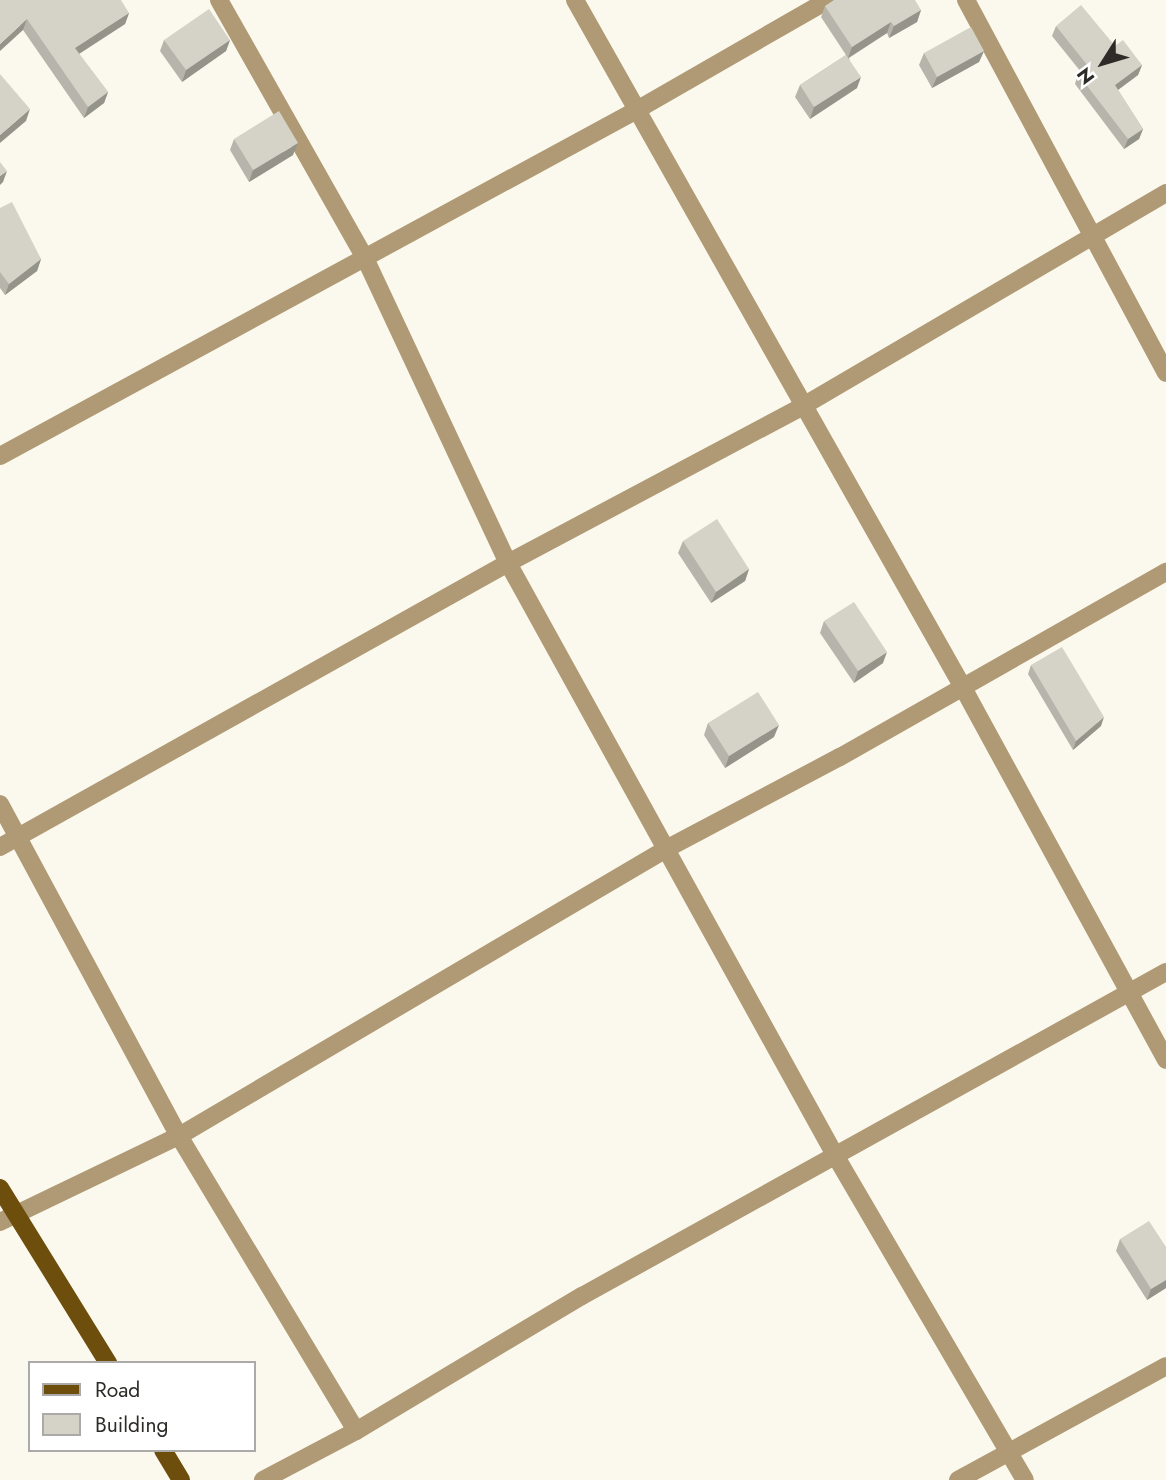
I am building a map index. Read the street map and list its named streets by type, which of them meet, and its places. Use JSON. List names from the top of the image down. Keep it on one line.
{"legend":["Road","Building"],"north":"bottom left"}
